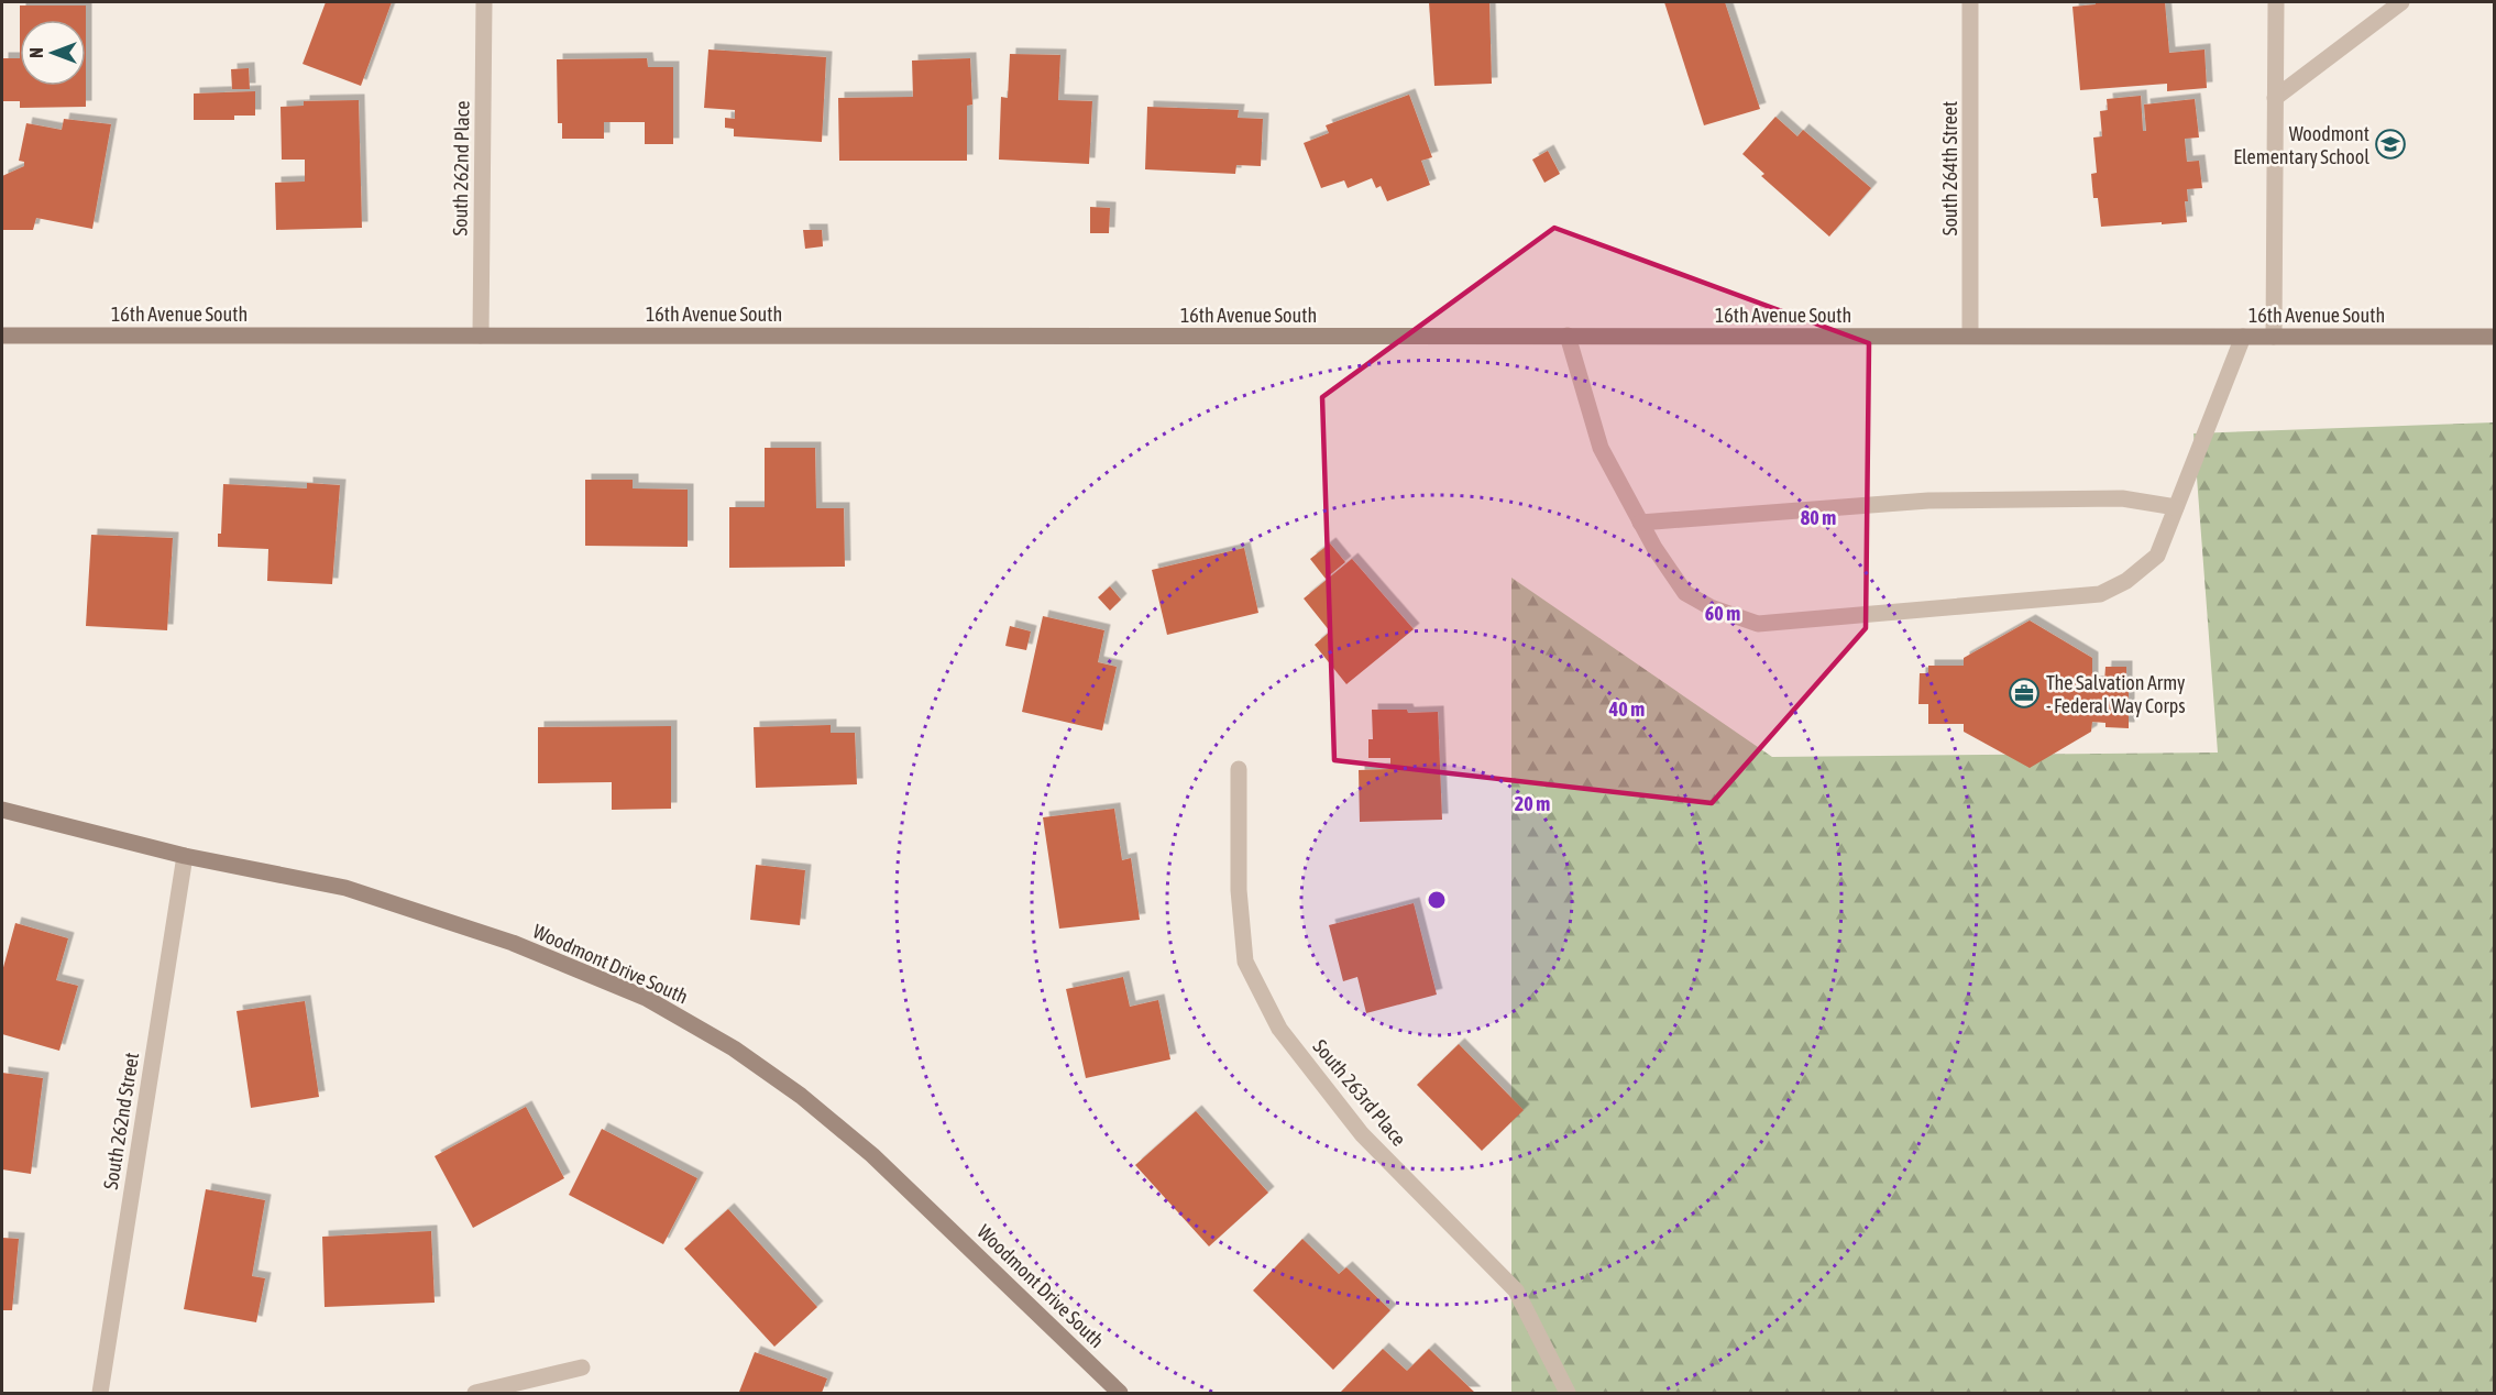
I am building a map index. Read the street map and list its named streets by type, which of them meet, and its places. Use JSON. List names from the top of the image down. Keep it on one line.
{"streets":{"main road":["16th Avenue South","Woodmont Drive South"],"street":["South 262nd Place","South 264th Street","South 263rd Place","South 262nd Street"]},"crossings":[["South 262nd Place","16th Avenue South"],["South 264th Street","16th Avenue South"],["Woodmont Drive South","South 262nd Street"]],"places":{"school or university":["Woodmont Elementary School"],"office":["The Salvation Army - Federal Way Corps"]},"north":"left","rings":["80 m","60 m","40 m","20 m"]}
